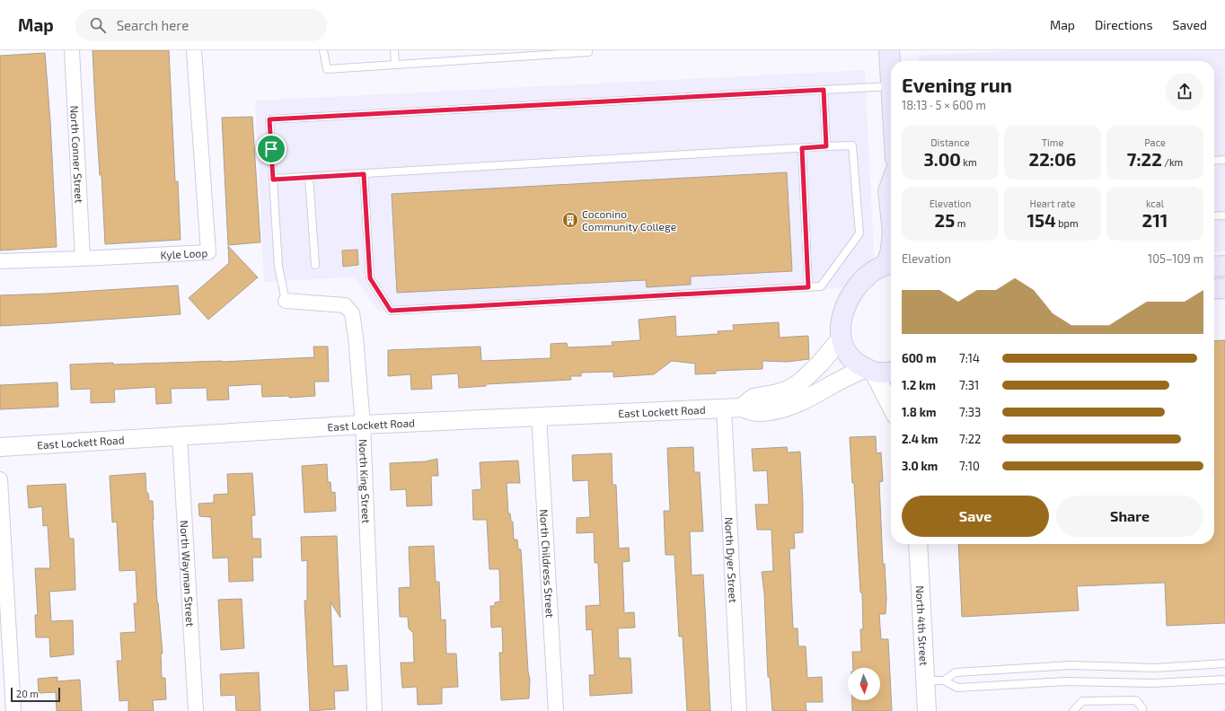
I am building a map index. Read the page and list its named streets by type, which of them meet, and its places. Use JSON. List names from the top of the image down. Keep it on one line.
{"streets":{"street":["North Conner Street","Kyle Loop","East Lockett Road","North King Street","North Dyer Street","North Childress Street","North Wayman Street","North 4th Street"]},"crossings":[["North Conner Street","Kyle Loop"],["East Lockett Road","North King Street"],["East Lockett Road","North Dyer Street"],["East Lockett Road","North Childress Street"],["East Lockett Road","North Wayman Street"]],"places":{"building":["Coconino Community College"]},"scale_bar":"20 m","north":"bottom","page":{"header":"Map","search":"Search here","nav":["Map","Directions","Saved"],"heading":["Evening run","18:13 · 5 × 600 m"],"stats":[["Distance","3.00 km"],["Time","22:06"],["Pace","7:22 /km"],["Elevation","25 m"],["Heart rate","154 bpm"],["kcal","211"]],"chart":["Elevation","105–109 m"],"list":[{"name":"600 m","note":"7:14"},{"name":"1.2 km","note":"7:31"},{"name":"1.8 km","note":"7:33"},{"name":"2.4 km","note":"7:22"},{"name":"3.0 km","note":"7:10"}],"buttons":["Save","Share"],"scale":"20 m"}}
